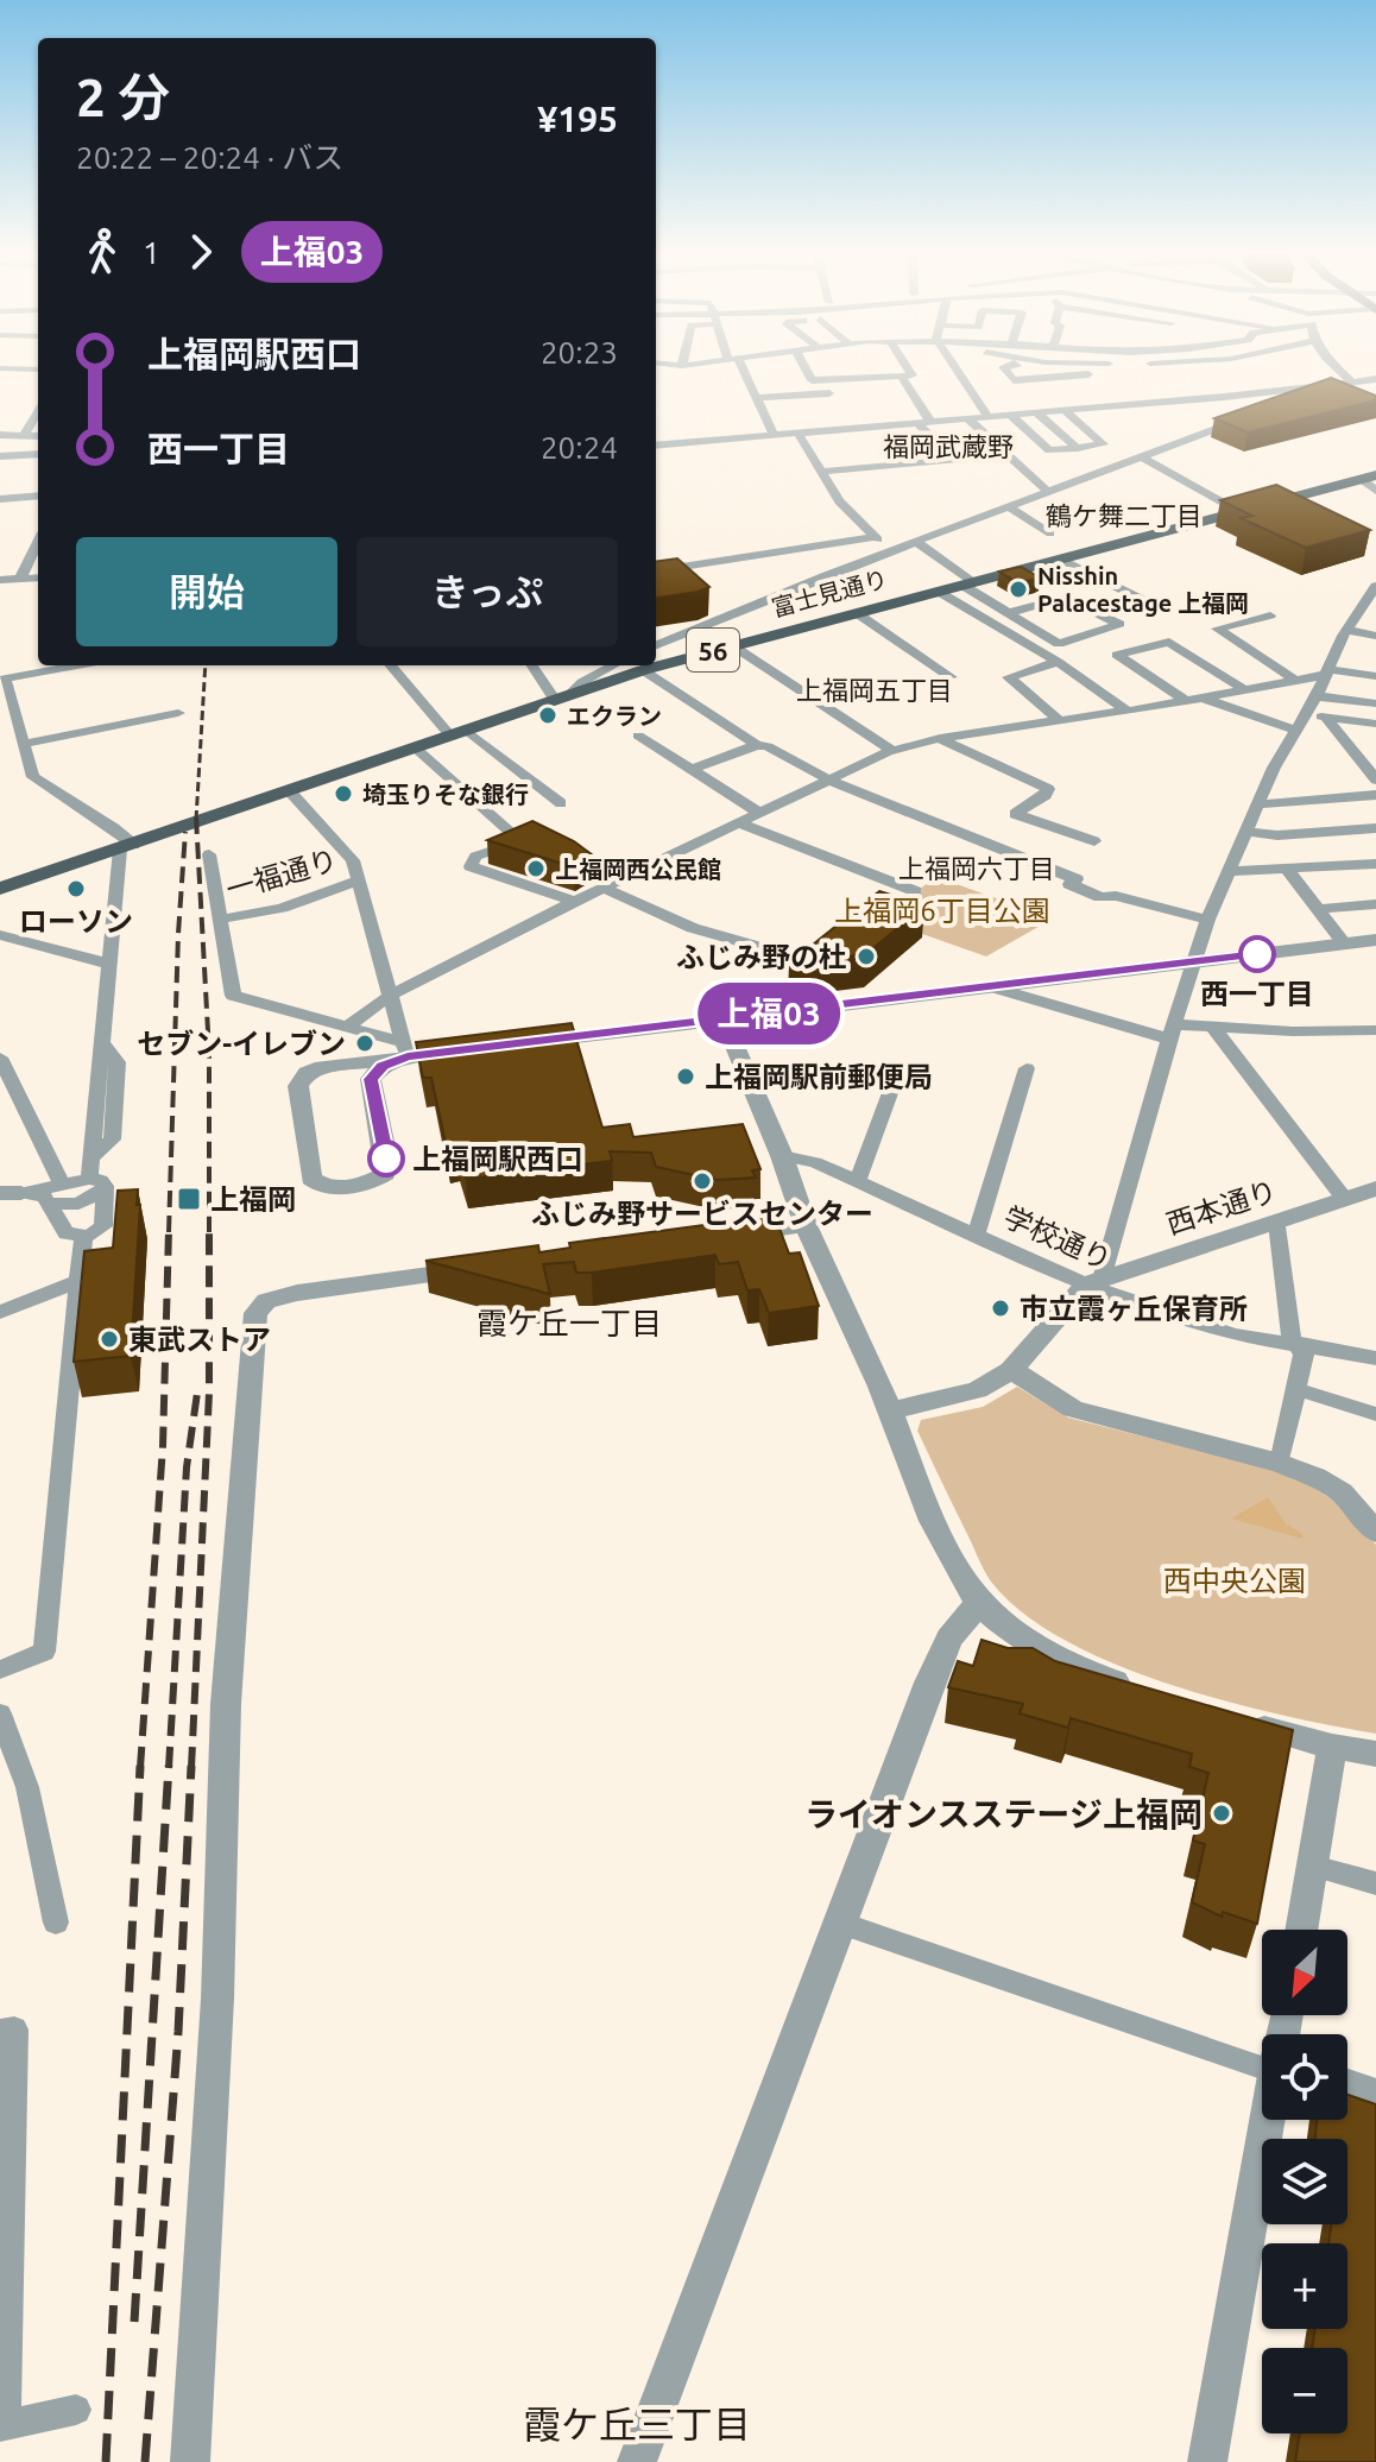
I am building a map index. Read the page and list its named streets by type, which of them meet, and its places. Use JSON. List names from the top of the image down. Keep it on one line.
{"streets":{"main road":["富士見通り","56"],"street":["一福通り","西本通り","学校通り"]},"crossings":[["富士見通り","56"],["西本通り","学校通り"]],"districts":["福岡武蔵野","鶴ケ舞二丁目","上福岡五丁目","上福岡六丁目","霞ケ丘一丁目","霞ケ丘三丁目"],"parks":["上福岡6丁目公園","西中央公園"],"places":{"other":["Nisshin Palacestage 上福岡","エクラン","埼玉りそな銀行","上福岡西公民館","ローソン","西一丁目","ふじみ野の杜","セブン-イレブン","上福岡駅前郵便局","上福岡駅西口","ふじみ野サービスセンター","市立霞ヶ丘保育所","東武ストア","ライオンスステージ上福岡"],"transit":["上福岡"]},"lines":["bus line 上福03"],"north":"bottom left","page":{"on_map":"上福03","heading":["2 分","20:22 – 20:24 · バス","¥195"],"legs":["1","上福03"],"list":[{"name":"上福岡駅西口","value":"20:23"},{"name":"西一丁目","value":"20:24"}],"buttons":["開始","きっぷ"],"map_buttons":["+","−"]}}
